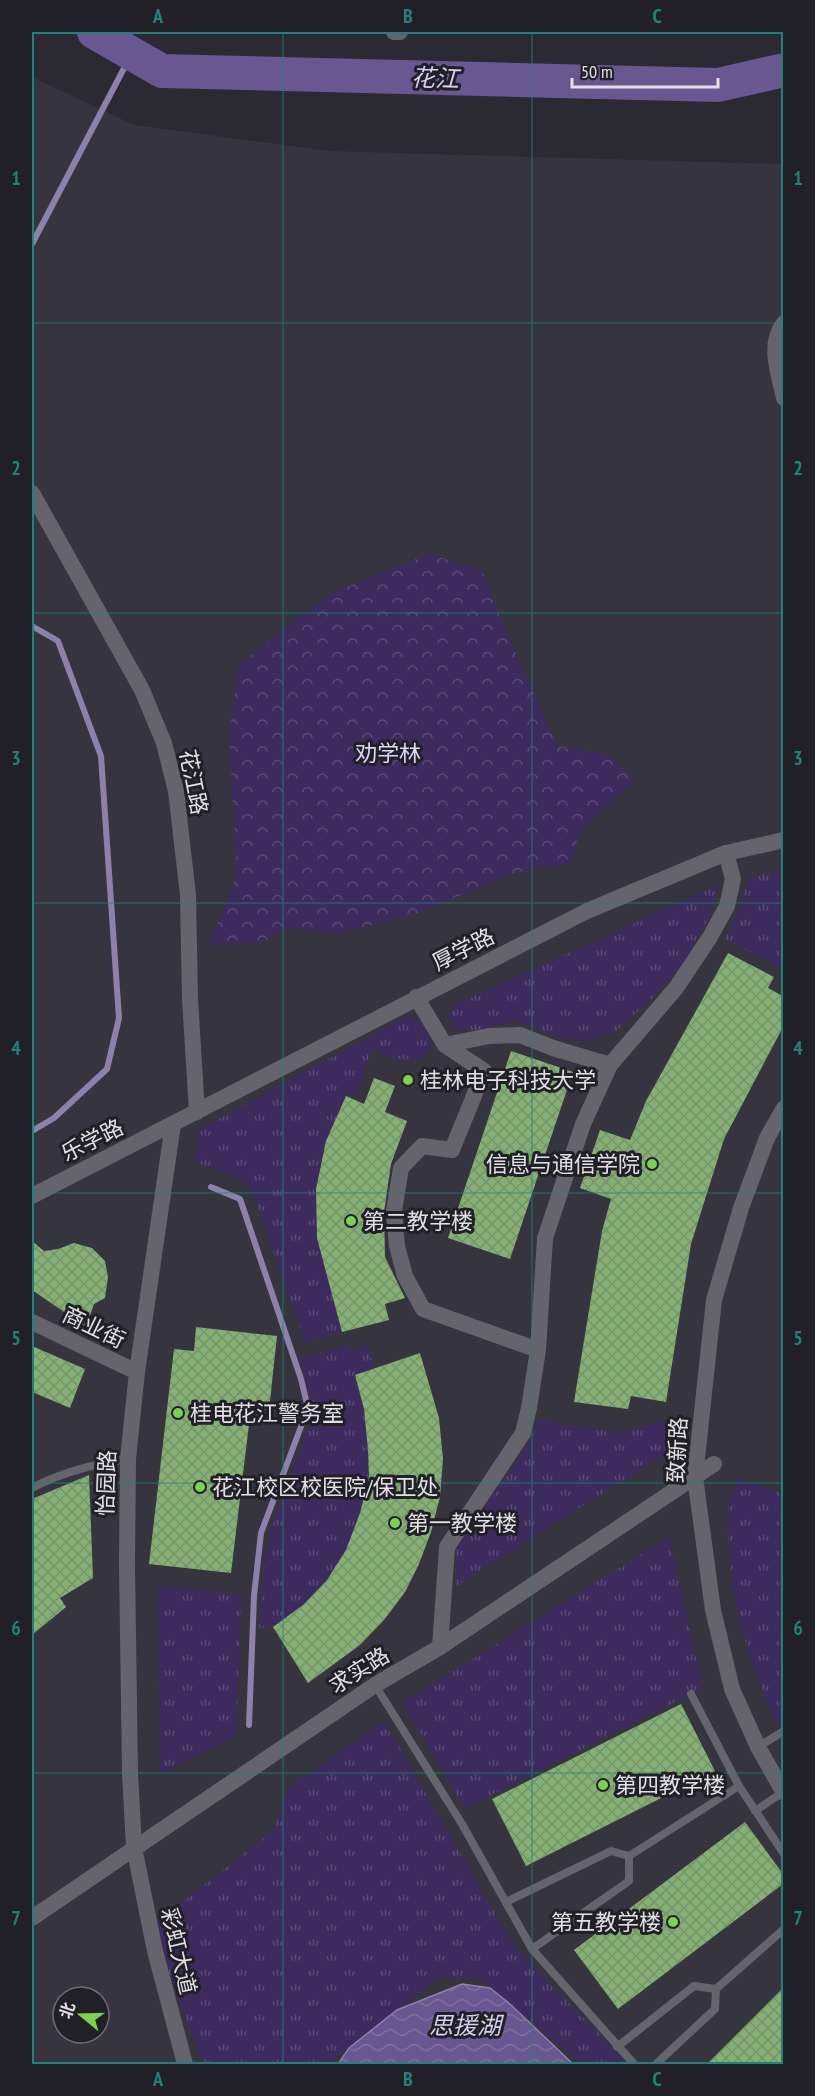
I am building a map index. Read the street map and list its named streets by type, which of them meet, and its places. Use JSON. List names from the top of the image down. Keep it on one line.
{"streets":{"street":["花江路","厚学路","乐学路","商业街","致新路","怡园路","求实路","彩虹大道"]},"crossings":[["花江路","厚学路"],["厚学路","乐学路"],["厚学路","怡园路"],["乐学路","怡园路"],["商业街","怡园路"],["致新路","求实路"],["怡园路","求实路"],["怡园路","彩虹大道"],["求实路","彩虹大道"]],"water":["花江","思援湖"],"parks":["劝学林"],"places":["桂林电子科技大学","信息与通信学院","第二教学楼","桂电花江警务室","花江校区校医院/保卫处","第一教学楼","第四教学楼","第五教学楼"],"scale_bar":"50 m","north":"left","grid":{"columns":["A","B","C"],"rows":["1","2","3","4","5","6","7"]}}
